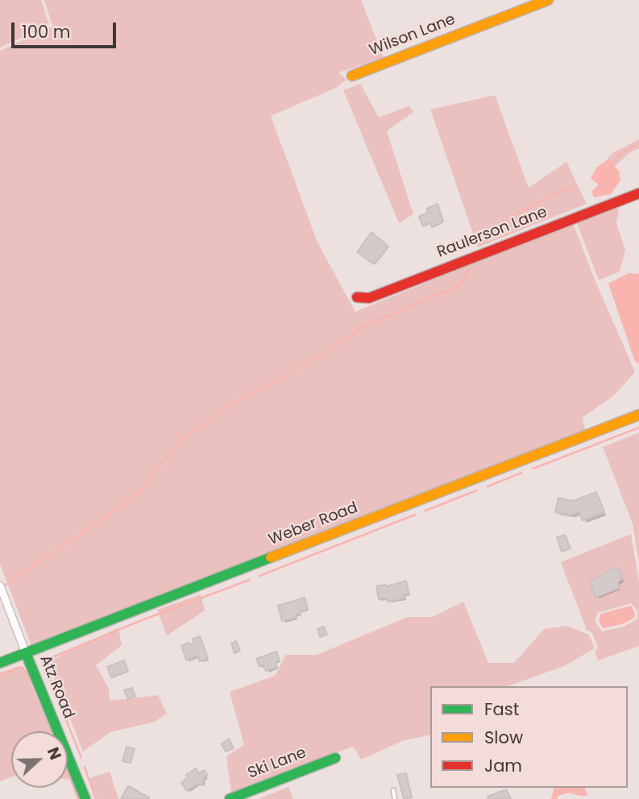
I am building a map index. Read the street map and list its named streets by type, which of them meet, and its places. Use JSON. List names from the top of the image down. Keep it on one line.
{"streets":{"street":["Wilson Lane","Raulerson Lane","Weber Road","Atz Road","Ski Lane"]},"crossings":[["Weber Road","Atz Road"]],"legend":["Fast","Slow","Jam"],"scale_bar":"100 m","north":"right"}
